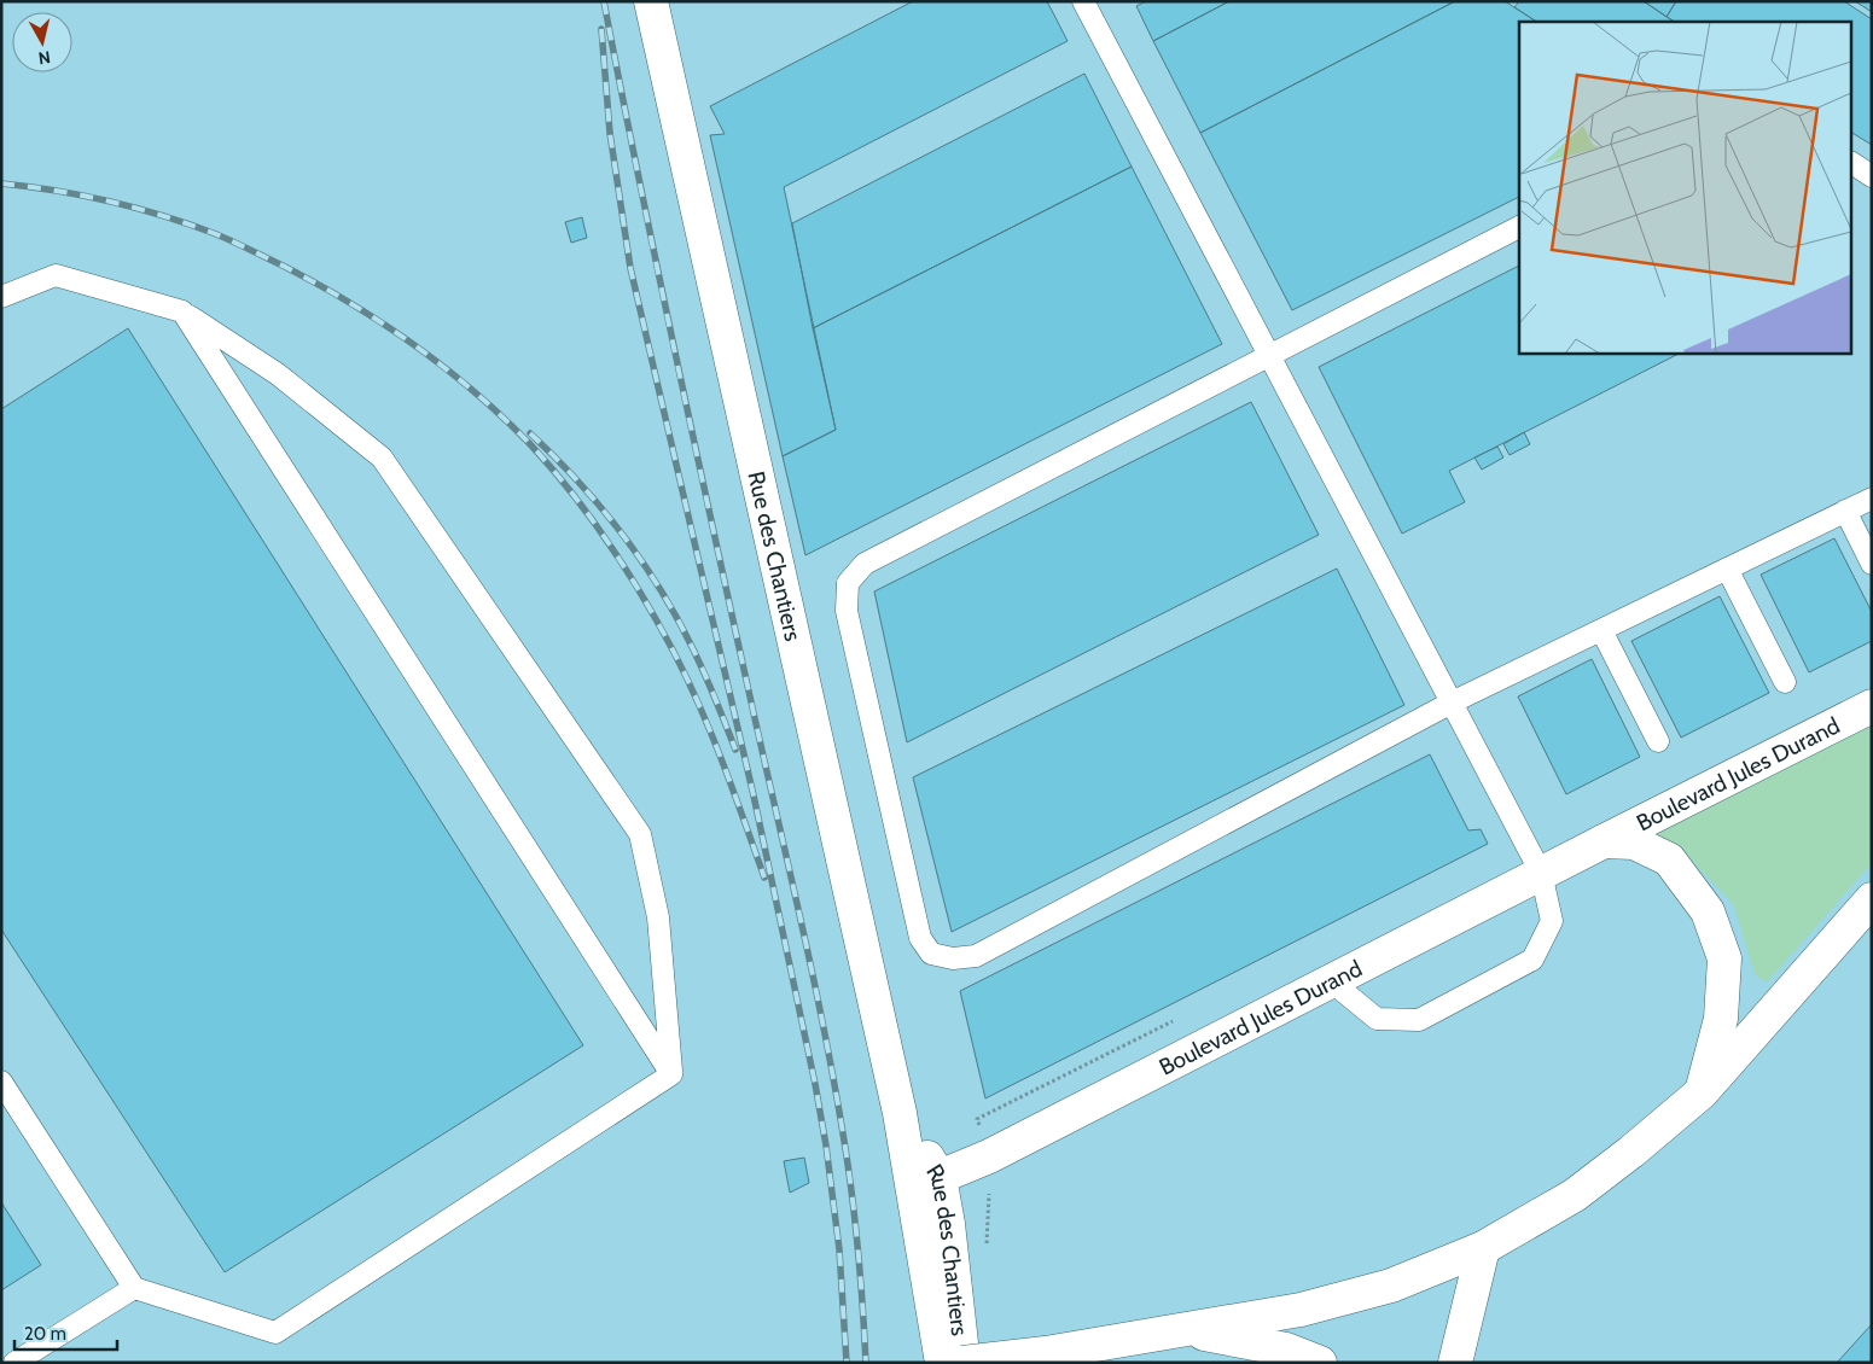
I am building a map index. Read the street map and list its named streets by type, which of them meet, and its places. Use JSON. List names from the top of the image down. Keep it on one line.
{"streets":{"street":["Rue des Chantiers","Boulevard Jules Durand"]},"crossings":[["Rue des Chantiers","Boulevard Jules Durand"]],"scale_bar":"20 m","north":"bottom"}
